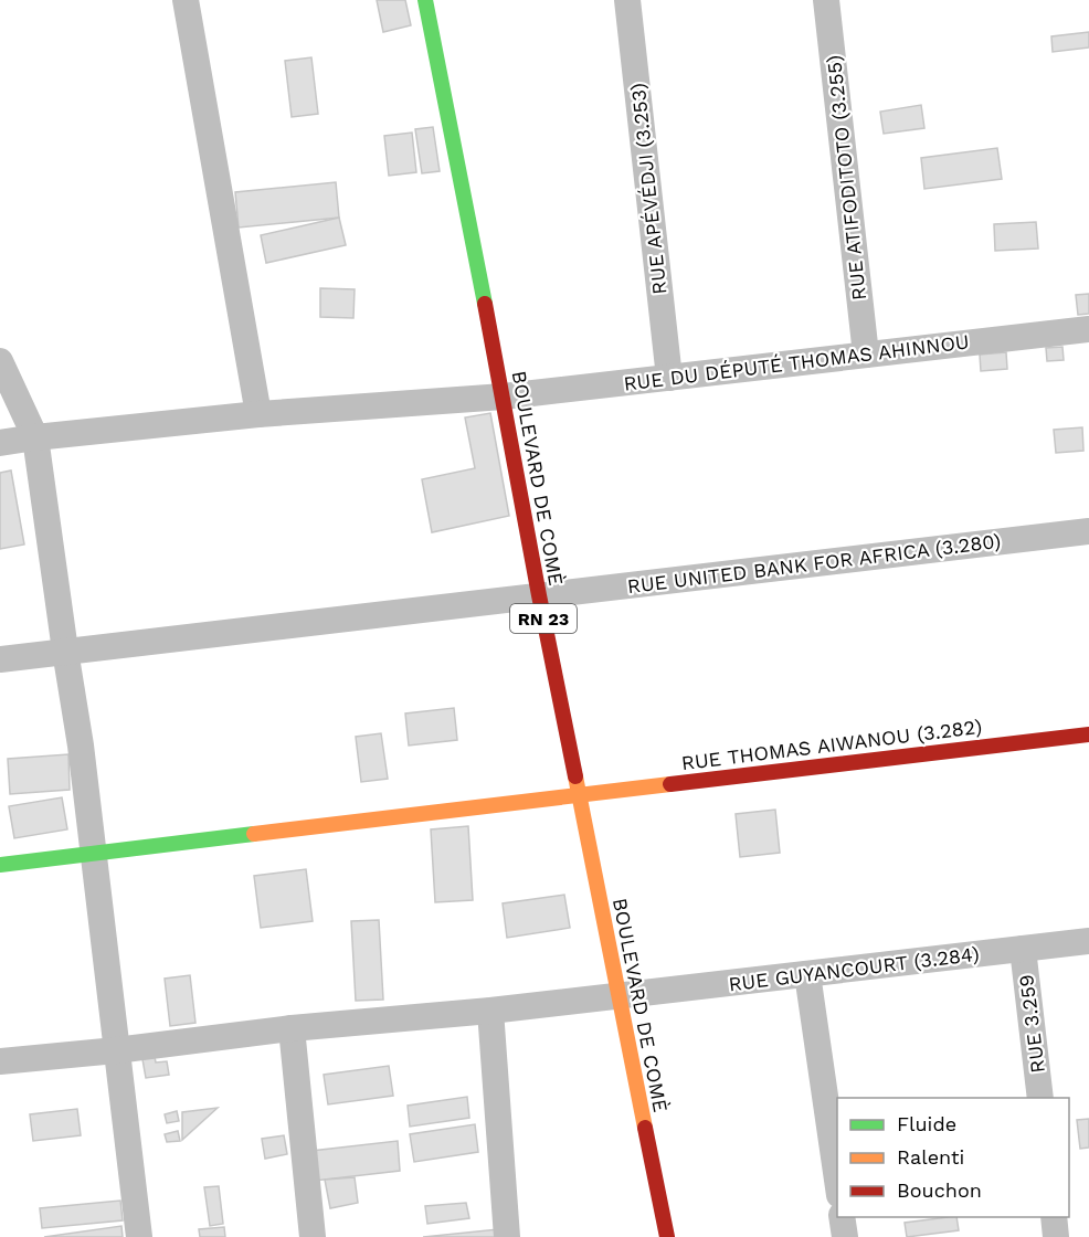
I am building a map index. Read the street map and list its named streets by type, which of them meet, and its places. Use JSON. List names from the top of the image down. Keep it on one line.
{"streets":{"main road":["BOULEVARD DE COMÈ","RN 23","RUE THOMAS AIWANOU (3.282)"],"street":["RUE ATIFODITOTO (3.255)","RUE APÉVÉDJI (3.253)","RUE DU DÉPUTÉ THOMAS AHINNOU","RUE UNITED BANK FOR AFRICA (3.280)","RUE GUYANCOURT (3.284)","RUE 3.259"]},"crossings":[["RUE ATIFODITOTO (3.255)","RUE DU DÉPUTÉ THOMAS AHINNOU"],["RUE APÉVÉDJI (3.253)","RUE DU DÉPUTÉ THOMAS AHINNOU"],["RUE DU DÉPUTÉ THOMAS AHINNOU","BOULEVARD DE COMÈ"],["BOULEVARD DE COMÈ","RUE UNITED BANK FOR AFRICA (3.280)"],["BOULEVARD DE COMÈ","RUE THOMAS AIWANOU (3.282)"],["BOULEVARD DE COMÈ","RUE GUYANCOURT (3.284)"],["RUE GUYANCOURT (3.284)","RUE 3.259"]],"legend":["Fluide","Ralenti","Bouchon"]}
